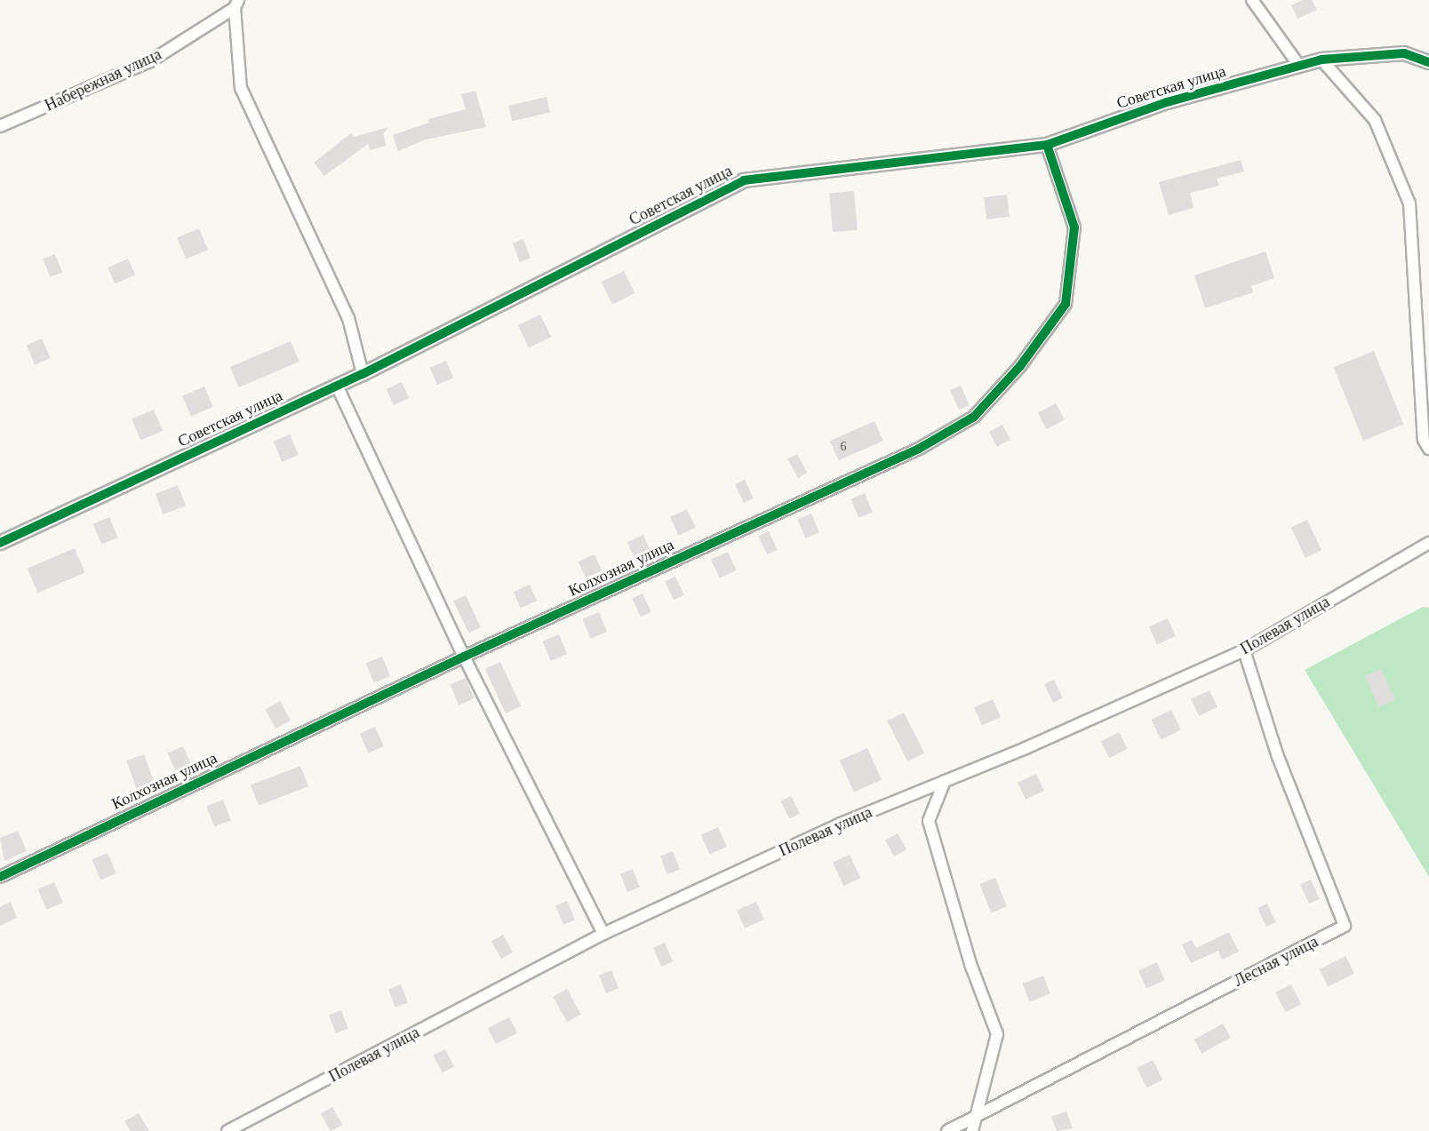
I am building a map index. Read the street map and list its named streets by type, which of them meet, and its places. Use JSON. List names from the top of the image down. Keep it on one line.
{"streets":{"street":["Набережная улица","Советская улица","Колхозная улица","Полевая улица","Лесная улица"]},"crossings":[["Советская улица","Колхозная улица"],["Полевая улица","Лесная улица"]],"house_numbers":["6"]}
